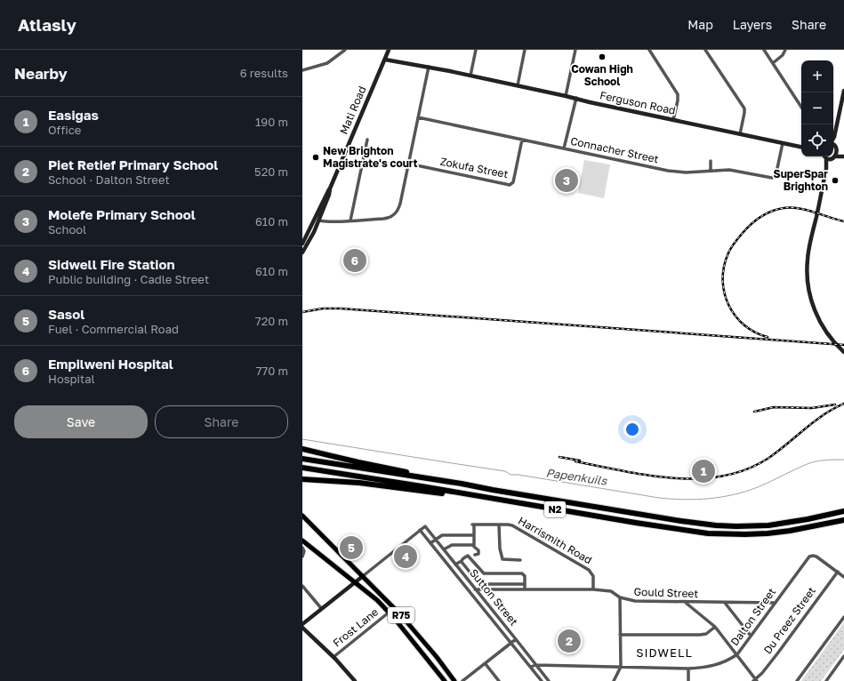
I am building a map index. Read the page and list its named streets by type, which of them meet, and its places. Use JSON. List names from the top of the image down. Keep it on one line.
{"streets":{"highway":["N2"],"main road":["R75"],"street":["Ferguson Road","Mati Road","Connacher Street","Zokufa Street","Harrismith Road","Gould Street","Sutton Street","Dalton Street","Du Preez Street","Frost Lane"]},"crossings":[["Ferguson Road","Mati Road"],["Ferguson Road","Connacher Street"],["Connacher Street","Zokufa Street"],["Harrismith Road","Gould Street"],["Gould Street","Sutton Street"],["Gould Street","Dalton Street"],["Sutton Street","Dalton Street"],["R75","Frost Lane"],["Dalton Street","Du Preez Street"]],"districts":["SIDWELL"],"water":["Papenkuils"],"places":["Cowan High School","New Brighton Magistrate's court","SuperSpar Brighton"],"page":{"header":"Atlasly","nav":["Map","Layers","Share"],"heading":["Nearby","6 results"],"map_buttons":["+","−"],"list":[{"mark":"1","name":"Easigas","note":"Office","value":"190 m"},{"mark":"2","name":"Piet Retief Primary School","note":"School · Dalton Street","value":"520 m"},{"mark":"3","name":"Molefe Primary School","note":"School","value":"610 m"},{"mark":"4","name":"Sidwell Fire Station","note":"Public building · Cadle Street","value":"610 m"},{"mark":"5","name":"Sasol","note":"Fuel · Commercial Road","value":"720 m"},{"mark":"6","name":"Empilweni Hospital","note":"Hospital","value":"770 m"}],"pins":["3","6","1","5","4","2"],"buttons":["Save","Share"]}}
